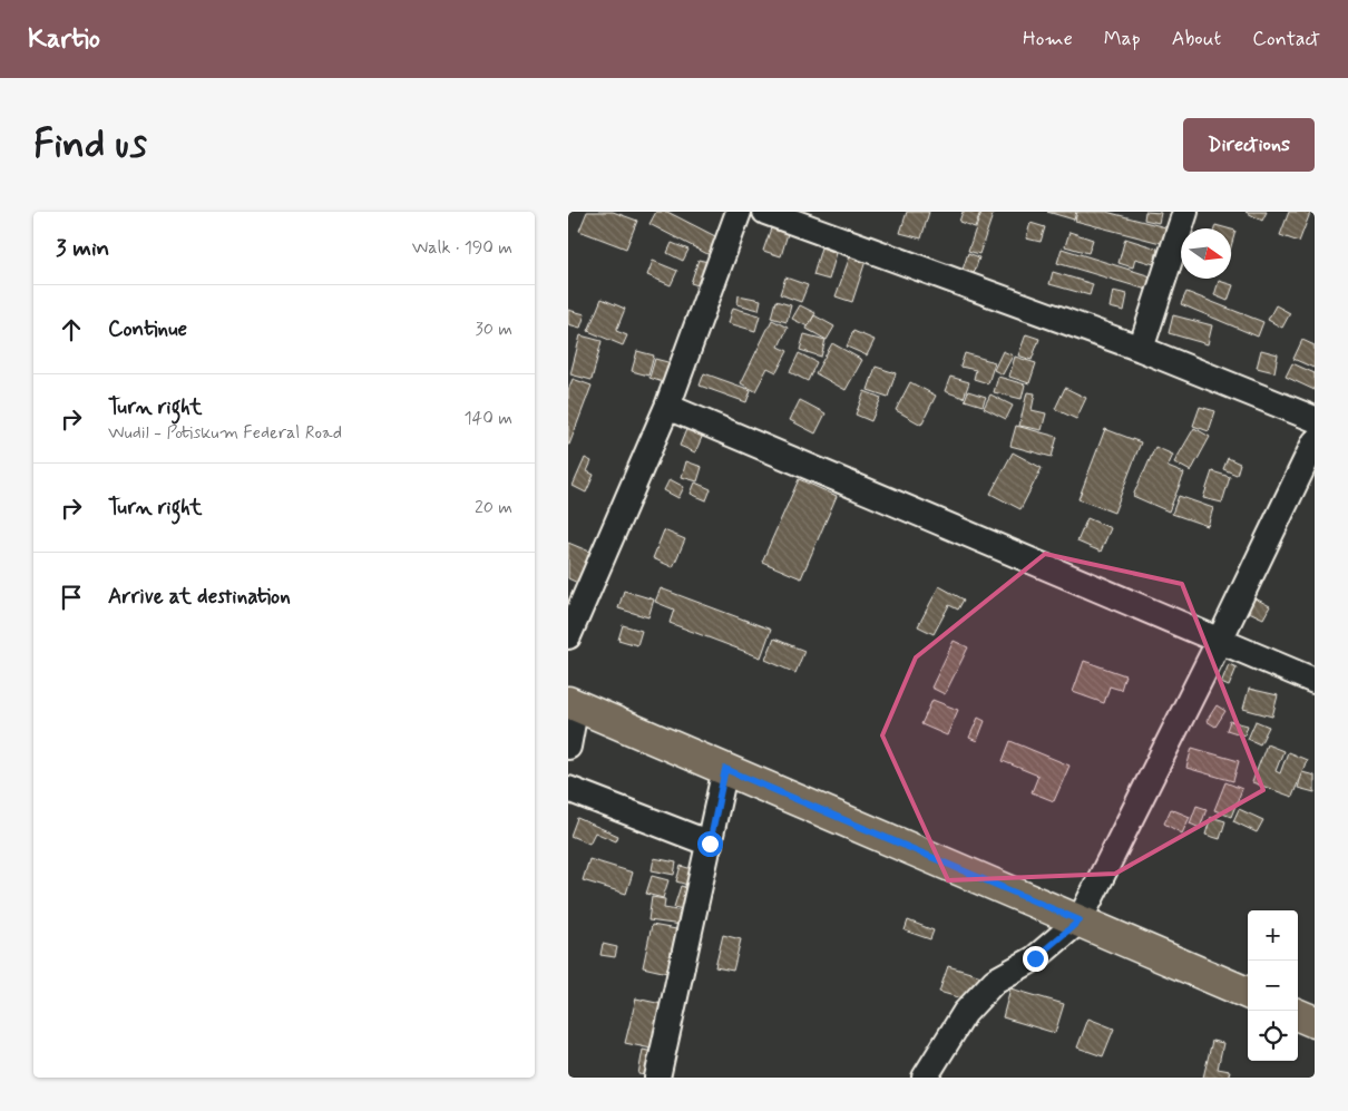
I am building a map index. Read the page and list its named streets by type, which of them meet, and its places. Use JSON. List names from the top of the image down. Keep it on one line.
{"north":"right","page":{"header":"Kartio","nav":["Home","Map","About","Contact"],"buttons":"Directions","title":"Find us","heading":["3 min","Walk · 190 m"],"list":[["Continue","30 m"],["Turn right","Wudil - Potiskum Federal Road","140 m"],["Turn right","20 m"],"Arrive at destination"],"map_buttons":["+","−"]}}
